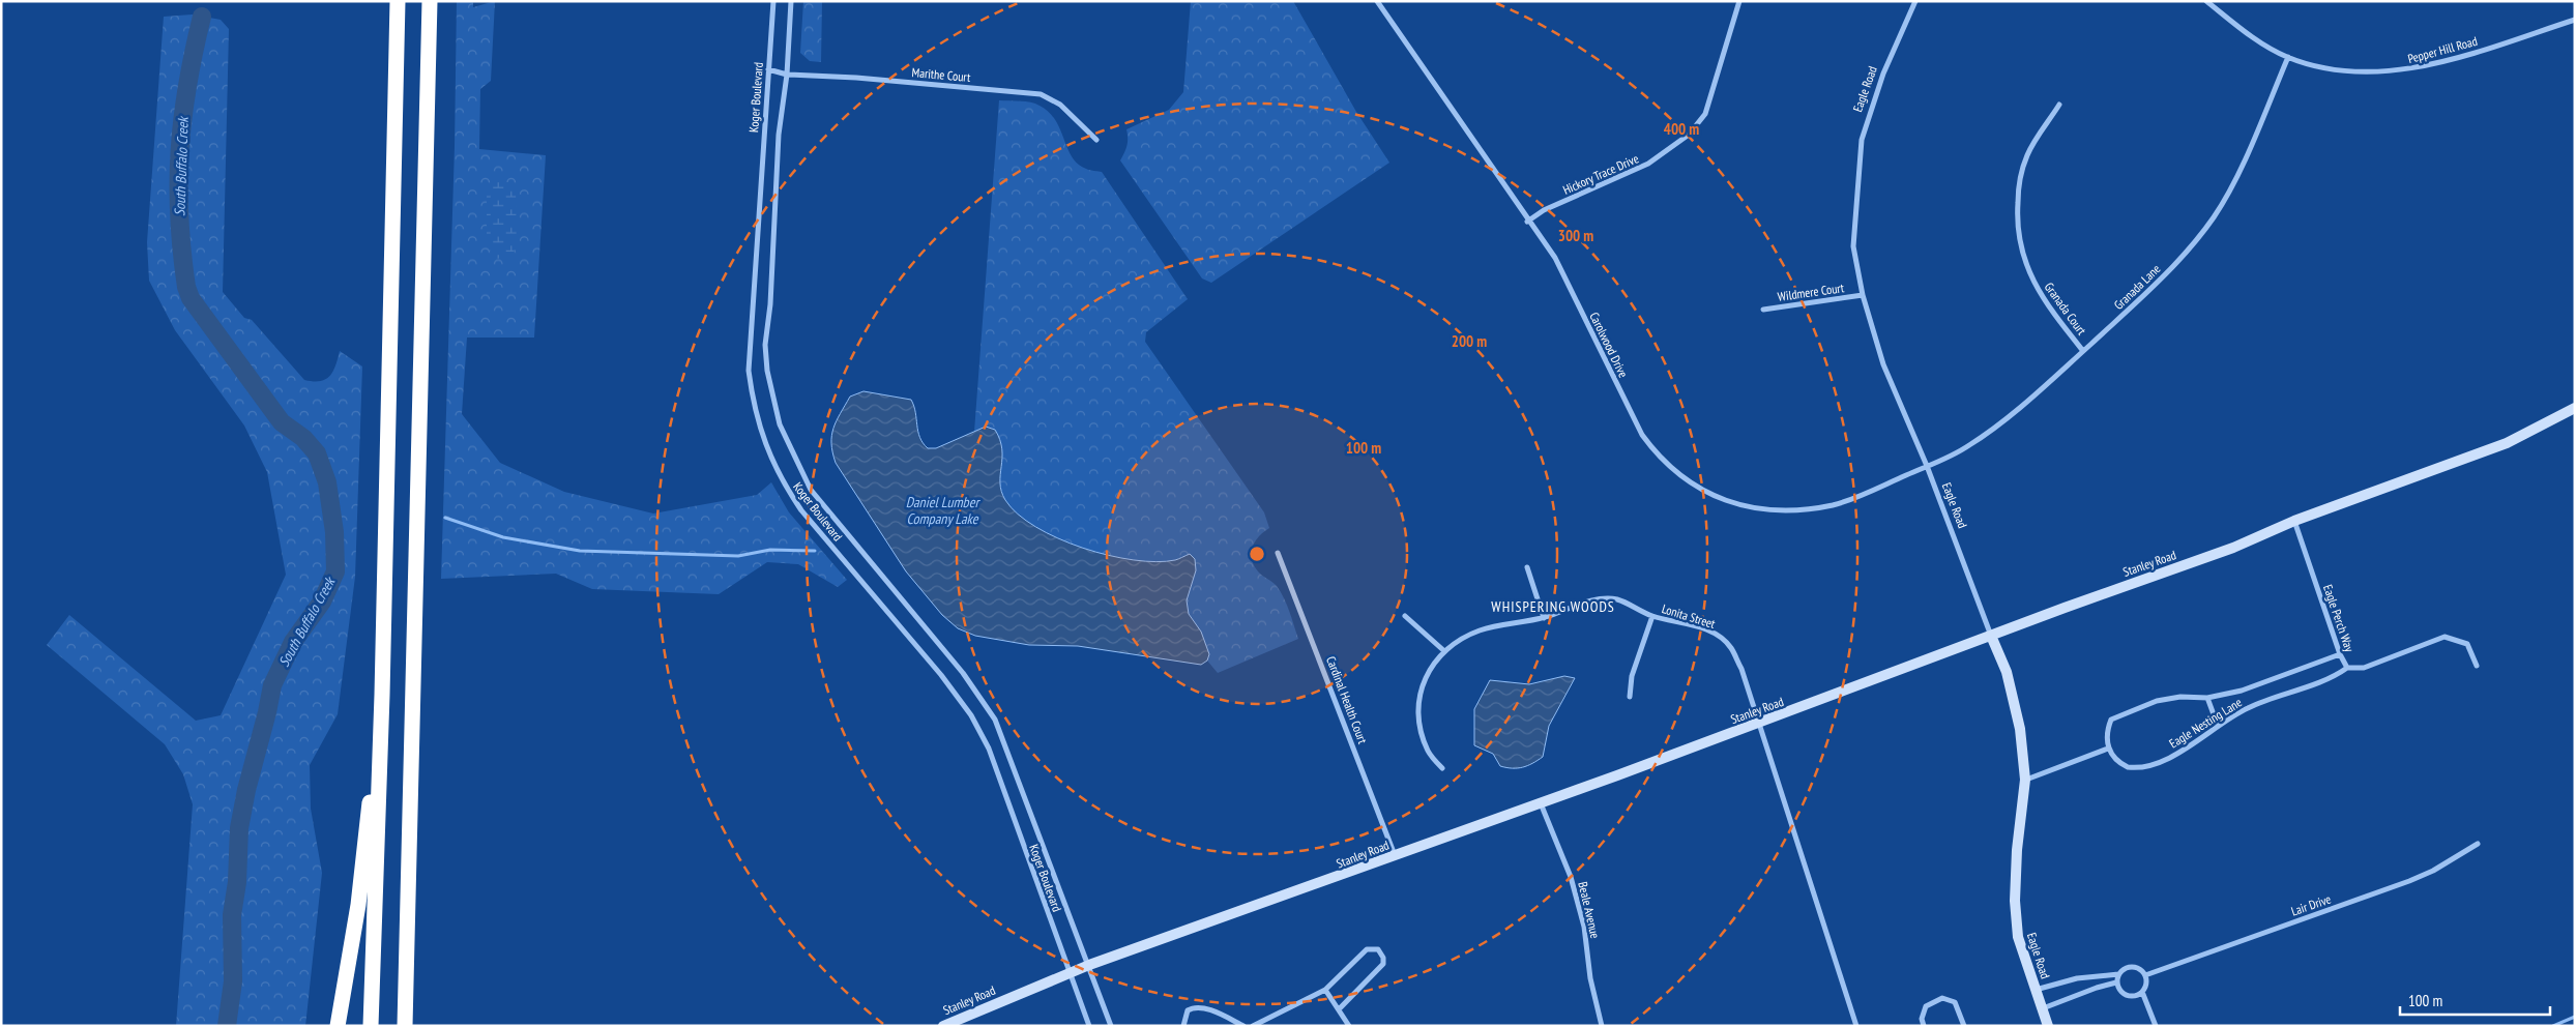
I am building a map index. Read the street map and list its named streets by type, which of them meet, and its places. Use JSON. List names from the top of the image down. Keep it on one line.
{"streets":{"street":["Pepper Hill Road","Marithe Court","Eagle Road","Koger Boulevard","Hickory Trace Drive","Granada Lane","Wildmere Court","Granada Court","Carolwood Drive","Stanley Road","Lonita Street","Eagle Perch Way","Cardinal Health Court","Eagle Nesting Lane","Lair Drive","Beale Avenue"]},"crossings":[["Pepper Hill Road","Granada Lane"],["Marithe Court","Koger Boulevard"],["Eagle Road","Granada Lane"],["Eagle Road","Wildmere Court"],["Eagle Road","Carolwood Drive"],["Eagle Road","Stanley Road"],["Koger Boulevard","Stanley Road"],["Hickory Trace Drive","Carolwood Drive"],["Granada Lane","Granada Court"],["Granada Lane","Carolwood Drive"],["Stanley Road","Lonita Street"],["Stanley Road","Eagle Perch Way"],["Stanley Road","Cardinal Health Court"],["Stanley Road","Beale Avenue"],["Eagle Perch Way","Eagle Nesting Lane"]],"districts":["WHISPERING WOODS"],"water":["South Buffalo Creek","Daniel Lumber Company Lake"],"scale_bar":"100 m","rings":["400 m","300 m","200 m","100 m"]}
